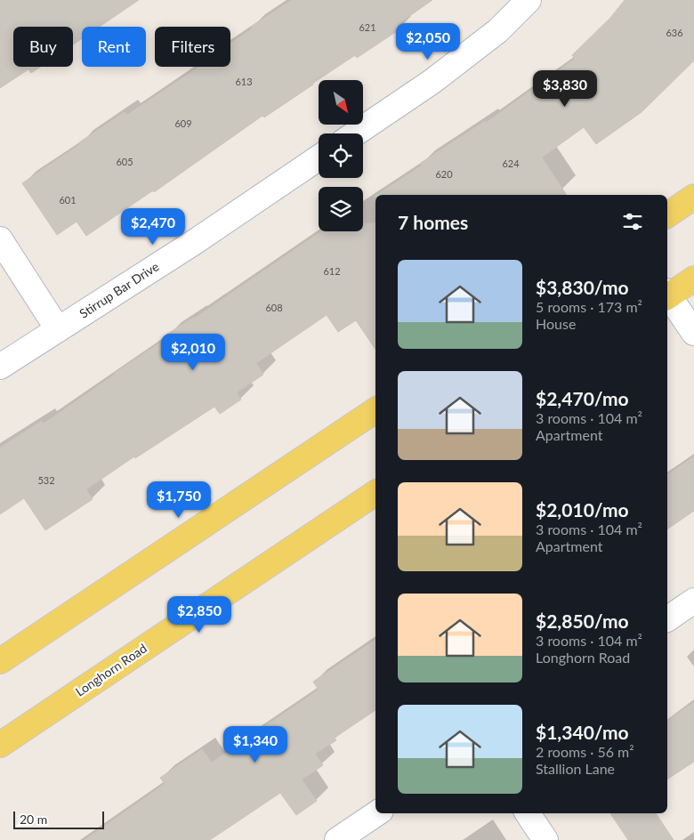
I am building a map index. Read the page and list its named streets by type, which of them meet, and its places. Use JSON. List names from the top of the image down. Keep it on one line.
{"streets":{"main road":["Longhorn Road"],"street":["Stirrup Bar Drive"]},"house_numbers":["621","636","613","609","605","624","620","601","612","608","532"],"scale_bar":"20 m","north":"bottom right","page":{"price":["$2,050","$3,830","$2,470","$2,010","$1,750","$2,850","$1,340"],"chip":["Buy","Rent","Filters"],"heading":"7 homes","list":[{"name":"$3,830/mo","note":"5 rooms · 173 m² · House"},{"name":"$2,470/mo","note":"3 rooms · 104 m² · Apartment"},{"name":"$2,010/mo","note":"3 rooms · 104 m² · Apartment"},{"name":"$2,850/mo","note":"3 rooms · 104 m² · Longhorn Road"},{"name":"$1,340/mo","note":"2 rooms · 56 m² · Stallion Lane"}],"scale":"20 m"}}
